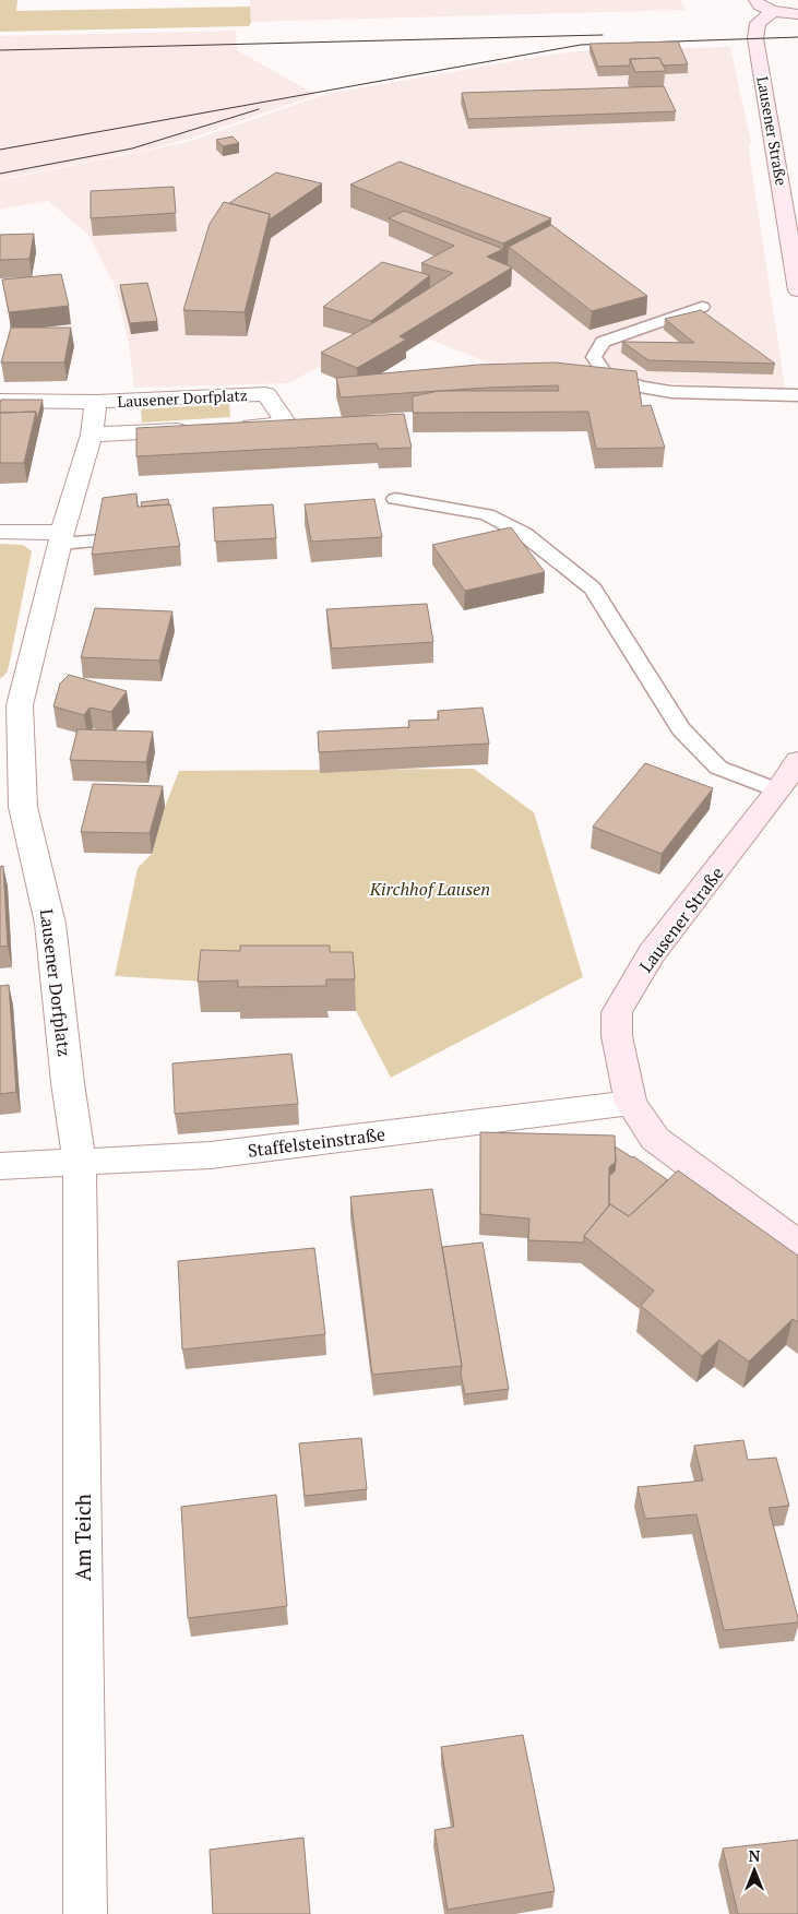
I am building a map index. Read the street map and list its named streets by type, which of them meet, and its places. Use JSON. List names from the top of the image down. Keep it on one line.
{"streets":{"main road":["Lausener Straße"],"street":["Lausener Dorfplatz","Staffelsteinstraße","Am Teich"]},"crossings":[["Lausener Straße","Staffelsteinstraße"],["Lausener Dorfplatz","Staffelsteinstraße"],["Lausener Dorfplatz","Am Teich"],["Staffelsteinstraße","Am Teich"]],"parks":["Kirchhof Lausen"],"north":"top"}
